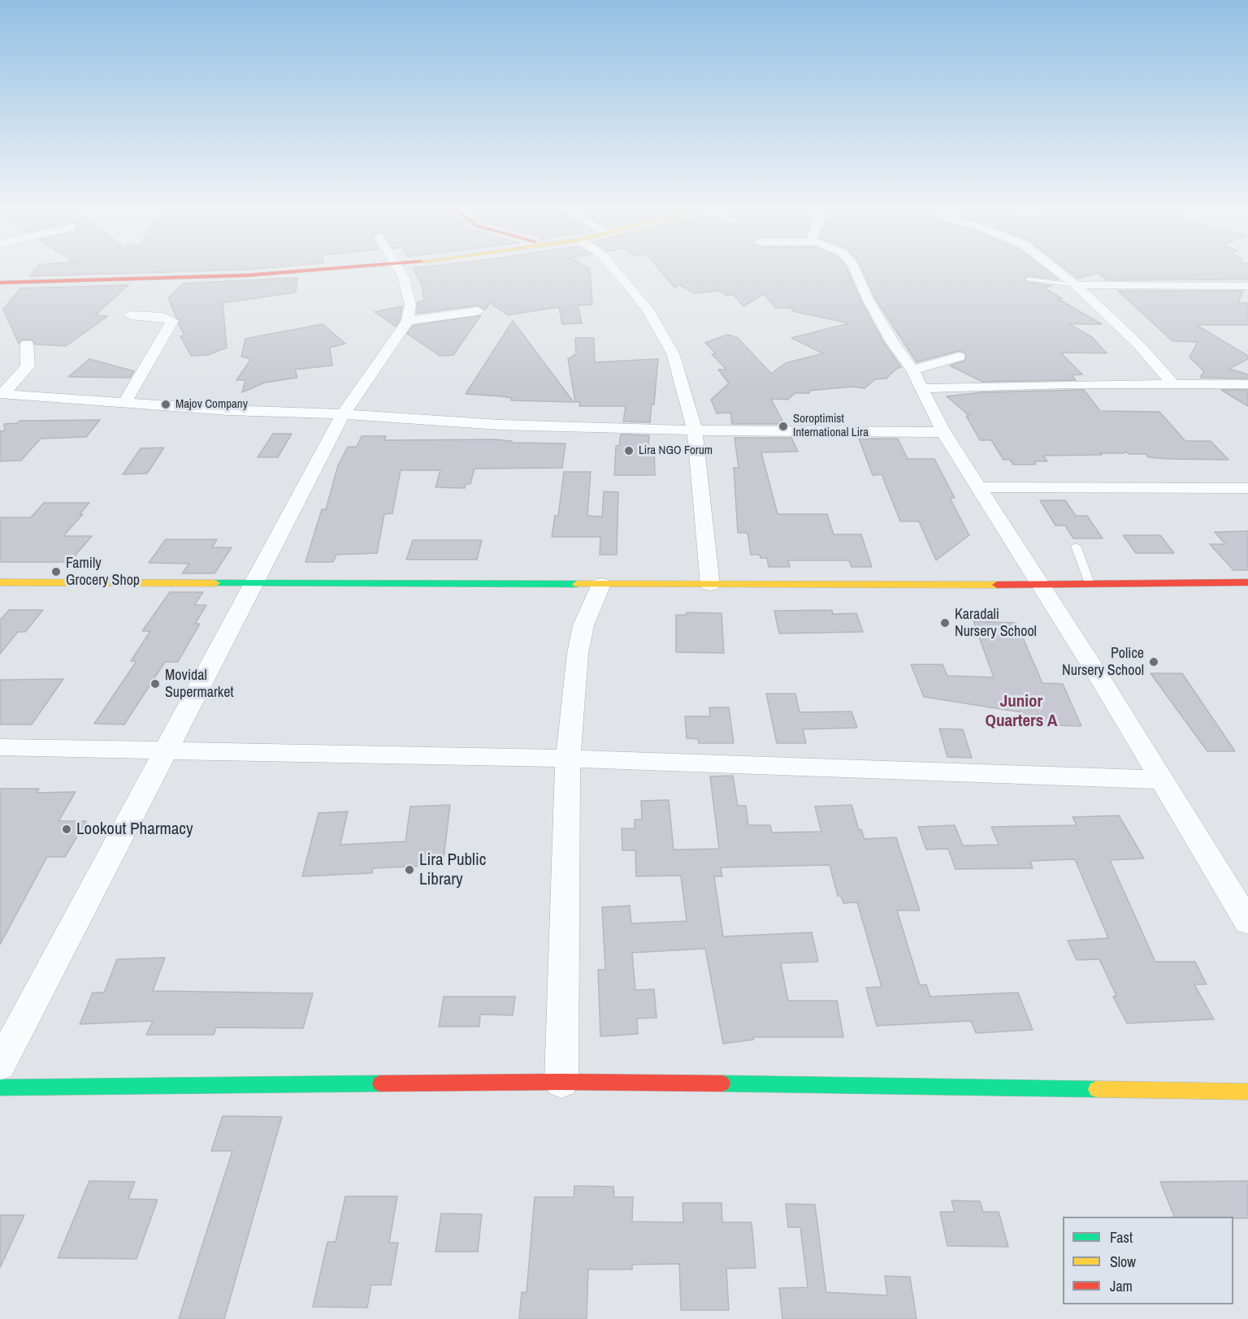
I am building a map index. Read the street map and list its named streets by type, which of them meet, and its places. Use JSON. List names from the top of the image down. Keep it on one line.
{"districts":["Junior Quarters A"],"places":["Majov Company","Soroptimist International Lira","Lira NGO Forum","Family Grocery Shop","Karadali Nursery School","Police Nursery School","Movidal Supermarket","Lookout Pharmacy","Lira Public Library"],"legend":["Fast","Slow","Jam"]}
